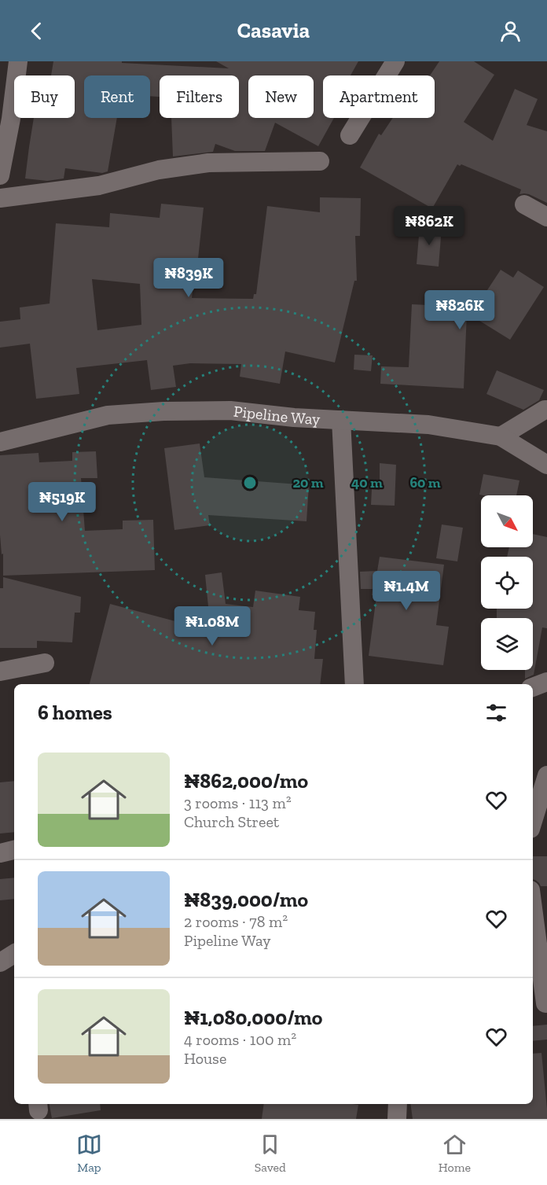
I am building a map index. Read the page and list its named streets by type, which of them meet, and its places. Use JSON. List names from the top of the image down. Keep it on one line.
{"streets":{"street":["Pipeline Way"]},"north":"bottom right","page":{"header":"Casavia","chip":["Buy","Rent","Filters","New","Apartment"],"price":["₦862K","₦839K","₦826K","₦519K","₦1.4M","₦1.08M"],"heading":"6 homes","list":[{"name":"₦862,000/mo","note":"3 rooms · 113 m² · Church Street"},{"name":"₦839,000/mo","note":"2 rooms · 78 m² · Pipeline Way"},{"name":"₦1,080,000/mo","note":"4 rooms · 100 m² · House"}],"tabs":["Map","Saved","Home"]},"rings":["20 m","40 m","60 m"]}
